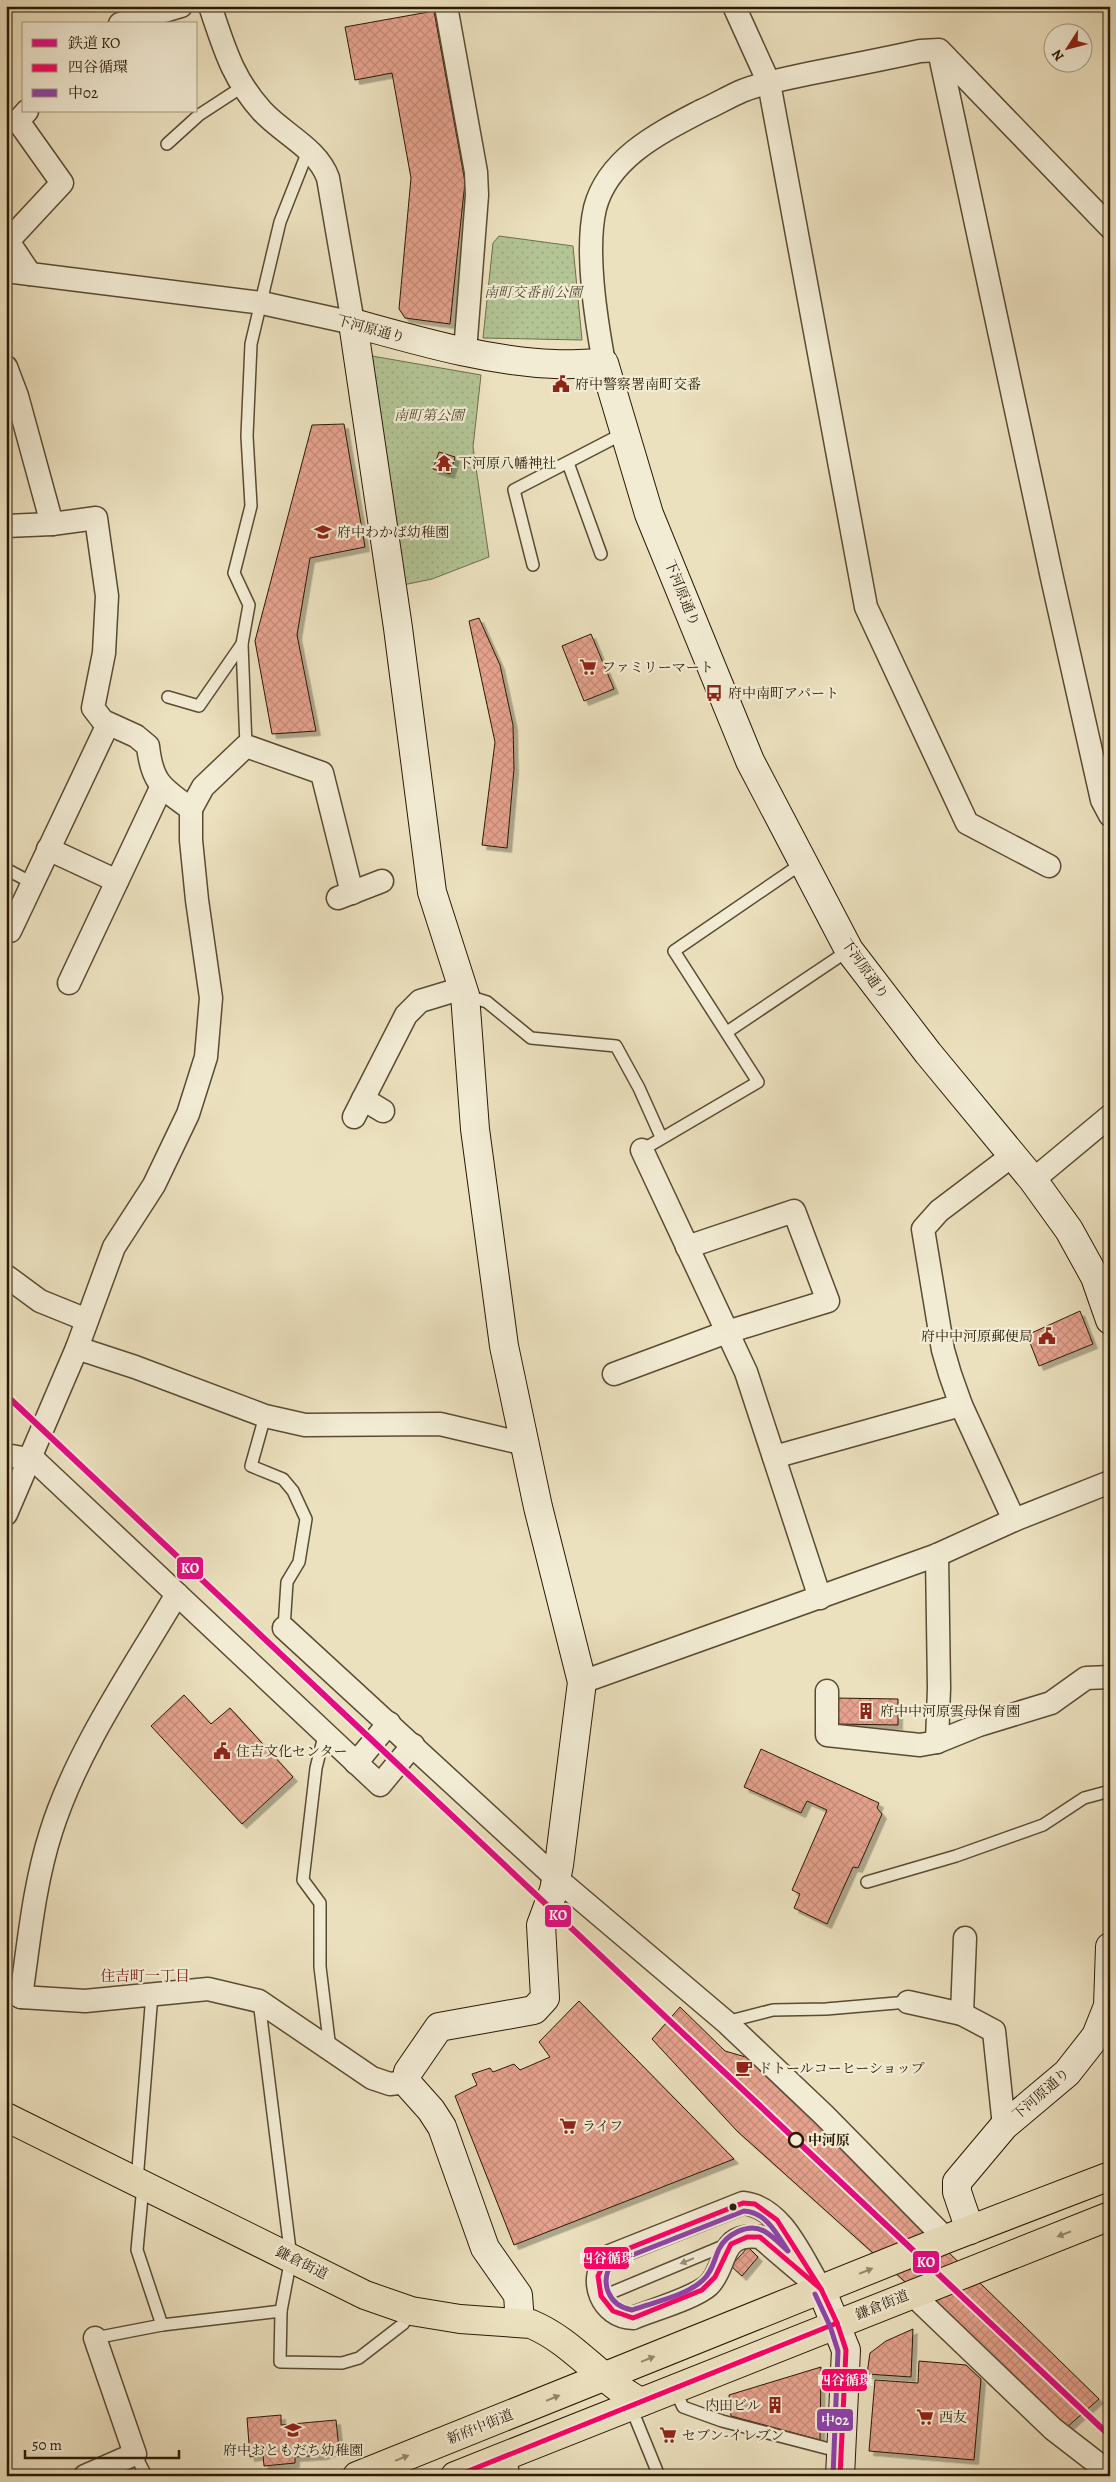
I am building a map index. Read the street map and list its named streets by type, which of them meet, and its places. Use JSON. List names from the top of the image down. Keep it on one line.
{"streets":{"main road":["鎌倉街道","新府中街道"],"street":["下河原通り"]},"crossings":[["鎌倉街道","新府中街道"]],"districts":["住吉町一丁目"],"parks":["南町交番前公園","南町第公園"],"places":{"public building":["府中警察署南町交番","府中中河原郵便局","住吉文化センター"],"temple":["下河原八幡神社"],"school or university":["府中わかば幼稚園","府中おともだち幼稚園"],"supermarket":["ファミリーマート","ライフ","西友","セブン-イレブン"],"bus stop":["府中南町アパート"],"building":["府中中河原雲母保育園","内田ビル"],"cafe":["ドトールコーヒーショップ"],"other":["中河原"]},"lines":["rail line KO","transit line 四谷循環","transit line 中02"],"legend":["鉄道 KO","四谷循環","中02"],"scale_bar":"50 m","north":"bottom left"}
